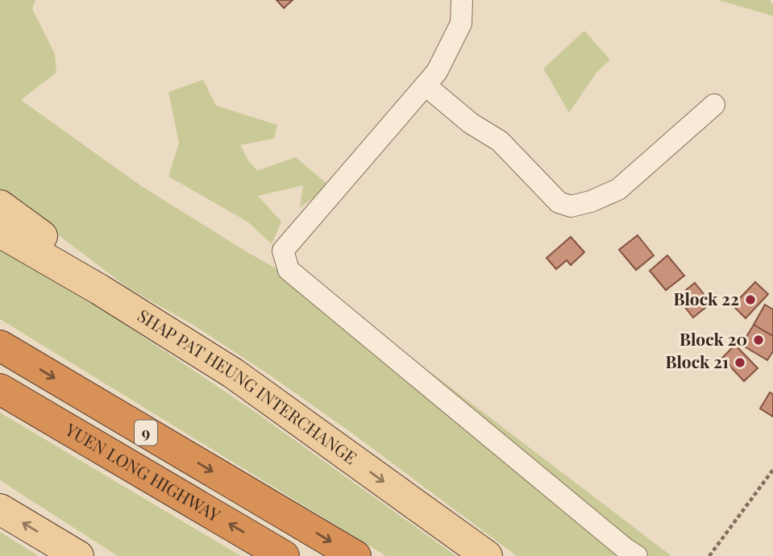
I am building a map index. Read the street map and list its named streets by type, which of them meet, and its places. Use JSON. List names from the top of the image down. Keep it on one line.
{"streets":{"highway":["9","YUEN LONG HIGHWAY"],"main road":["SHAP PAT HEUNG INTERCHANGE"]},"one_way":["SHAP PAT HEUNG INTERCHANGE"],"places":["Block 22","Block 20","Block 21"]}
